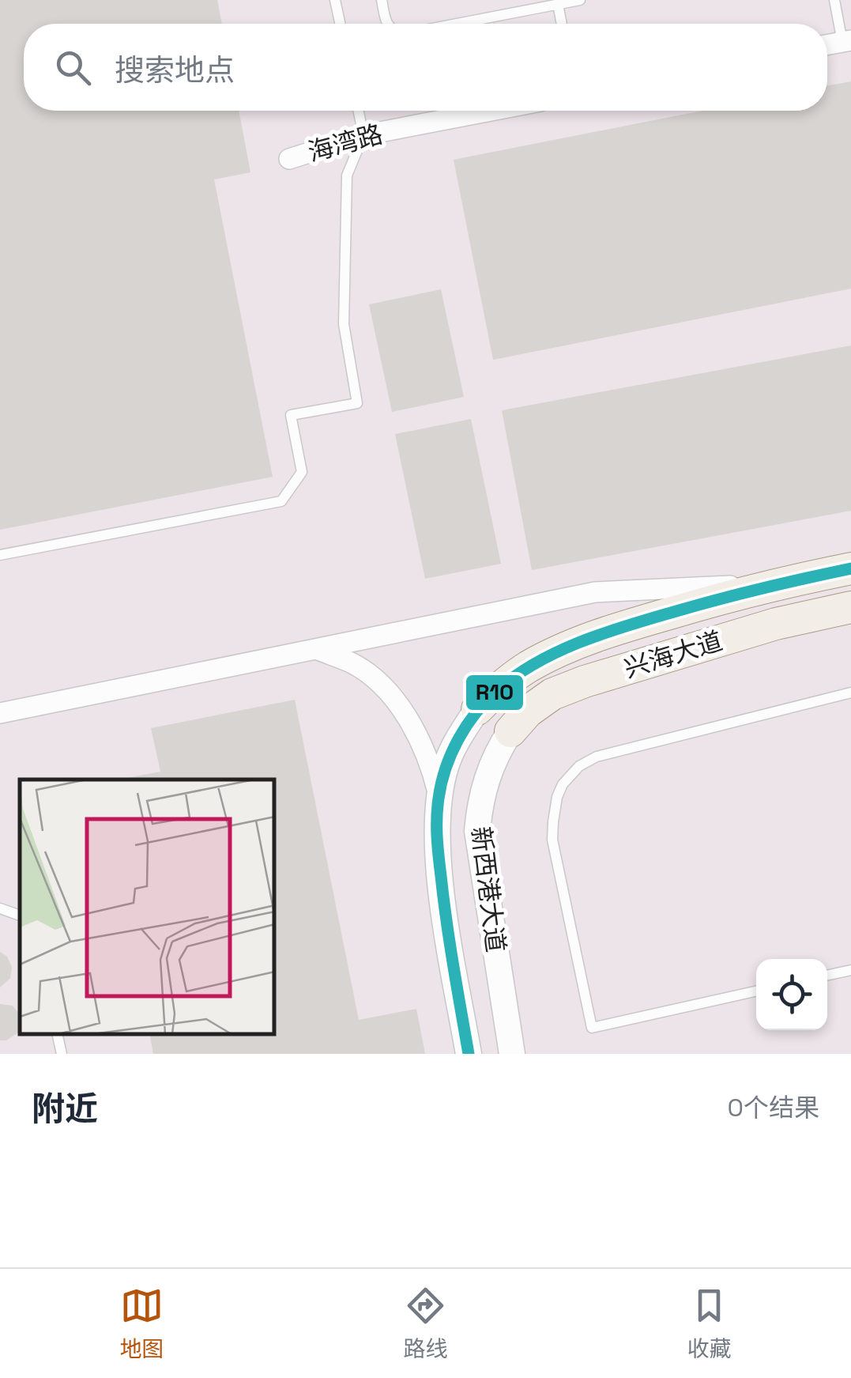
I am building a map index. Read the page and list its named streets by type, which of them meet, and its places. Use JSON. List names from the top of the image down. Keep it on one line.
{"streets":{"main road":["兴海大道"],"street":["海湾路","新西港大道"]},"crossings":[["兴海大道","新西港大道"]],"lines":["transit line R10"],"page":{"search":"搜索地点","heading":["附近","0个结果"],"nav":["地图","路线","收藏"]}}
